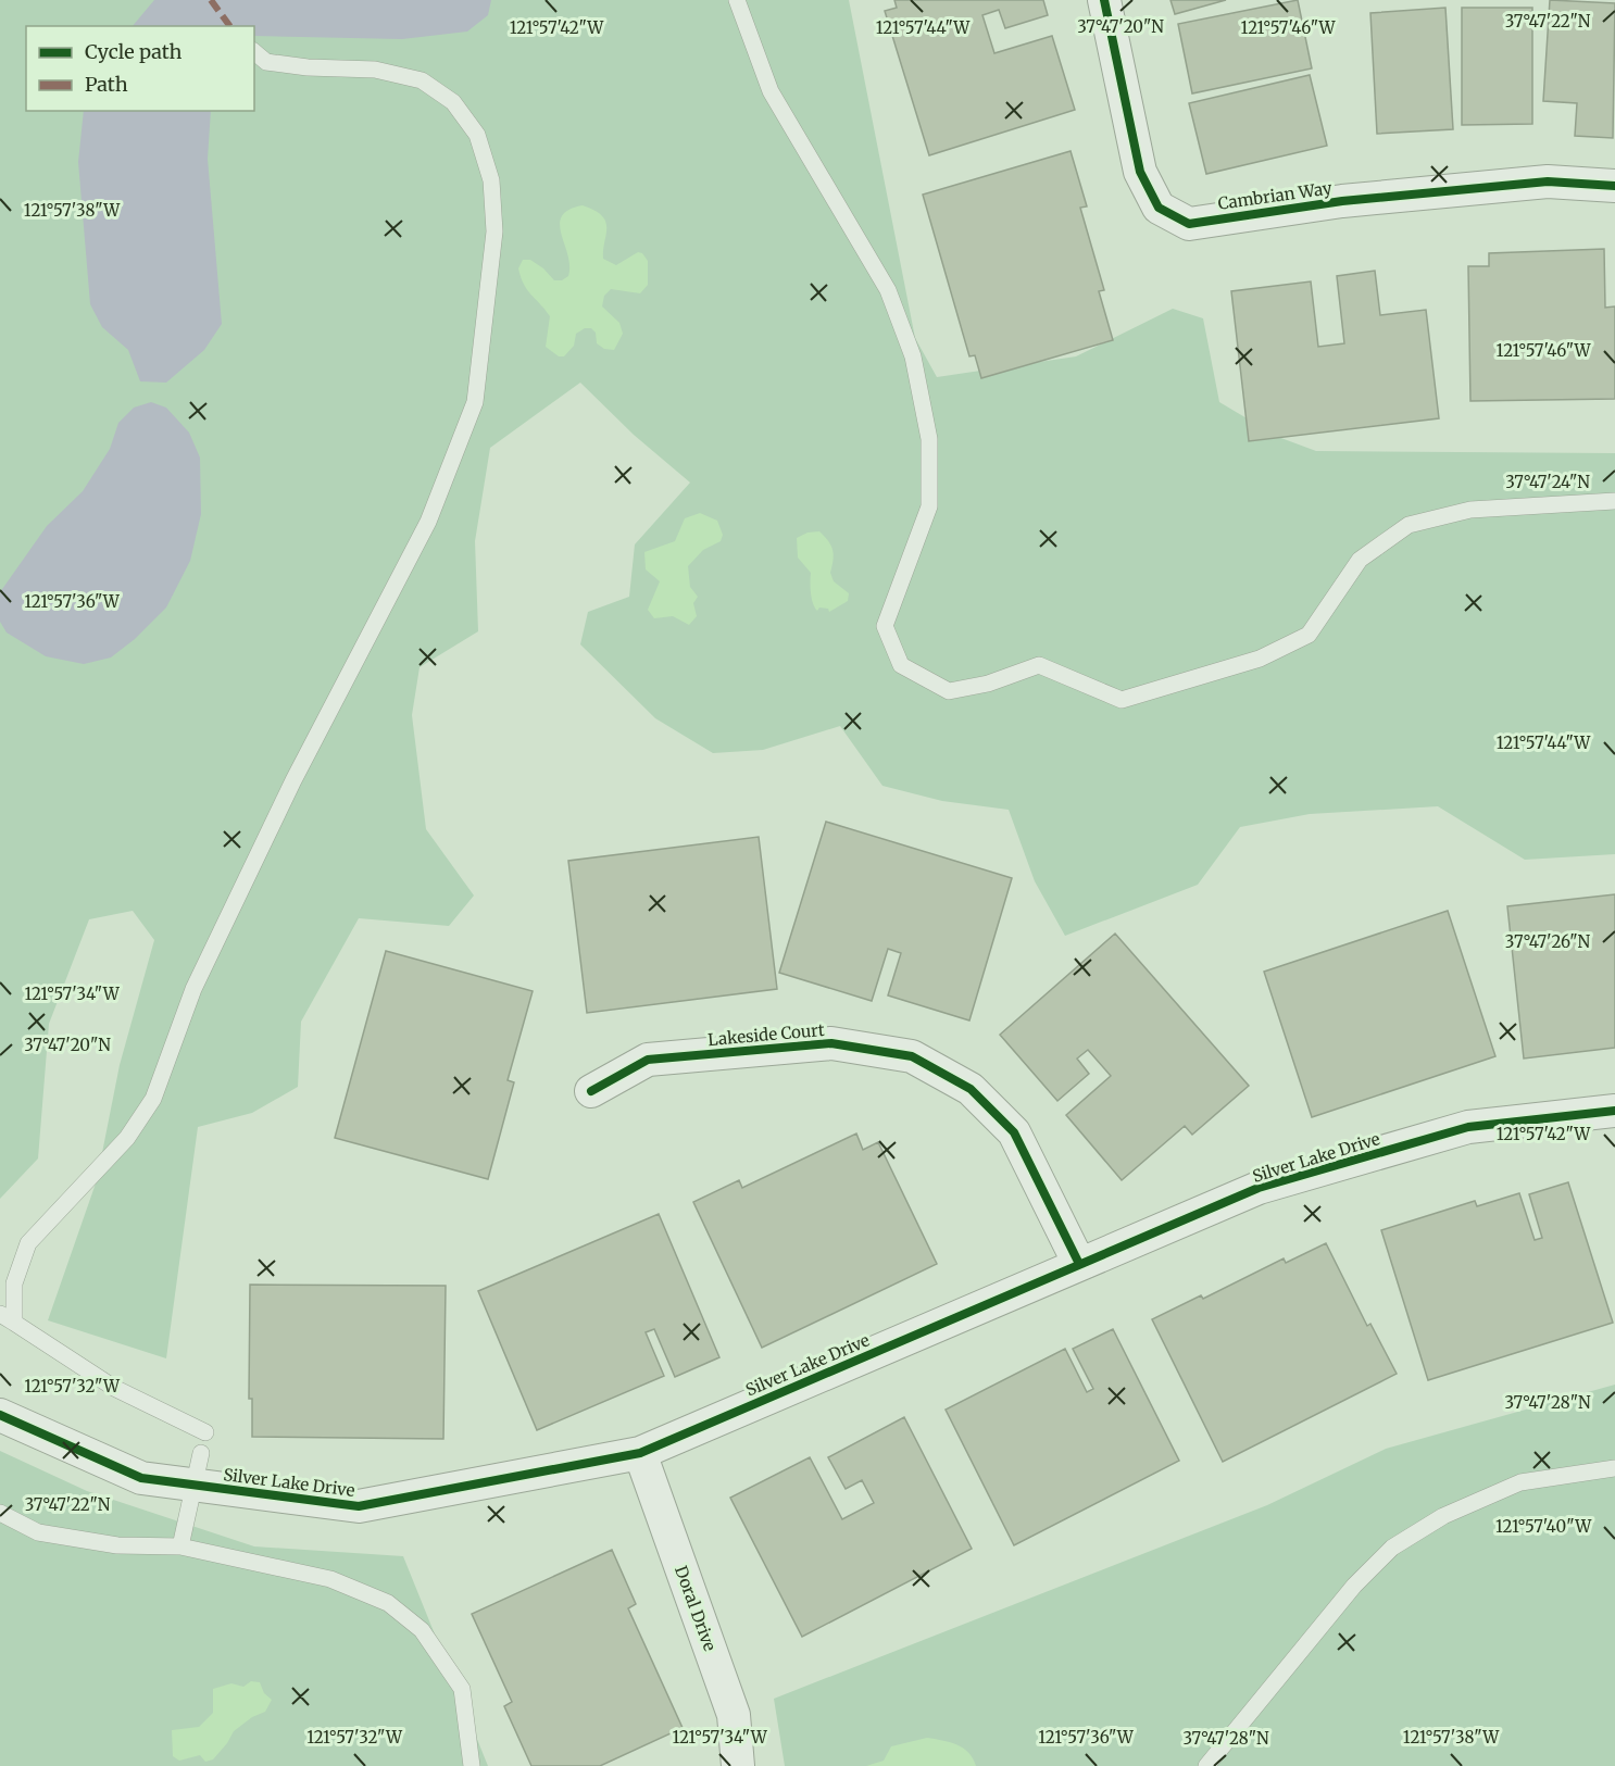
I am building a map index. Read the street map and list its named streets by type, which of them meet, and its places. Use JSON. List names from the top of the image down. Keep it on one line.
{"streets":{"street":["Cambrian Way","Lakeside Court","Silver Lake Drive","Doral Drive"]},"crossings":[["Lakeside Court","Silver Lake Drive"],["Silver Lake Drive","Doral Drive"]],"legend":["Cycle path","Path"],"coordinates":["37°47'22\"N","37°47'20\"N","121°57'42\"W","121°57'44\"W","121°57'46\"W","121°57'38\"W","37°47'24\"N","121°57'36\"W","37°47'26\"N","121°57'34\"W","121°57'32\"W","37°47'28\"N","121°57'40\"W"]}
